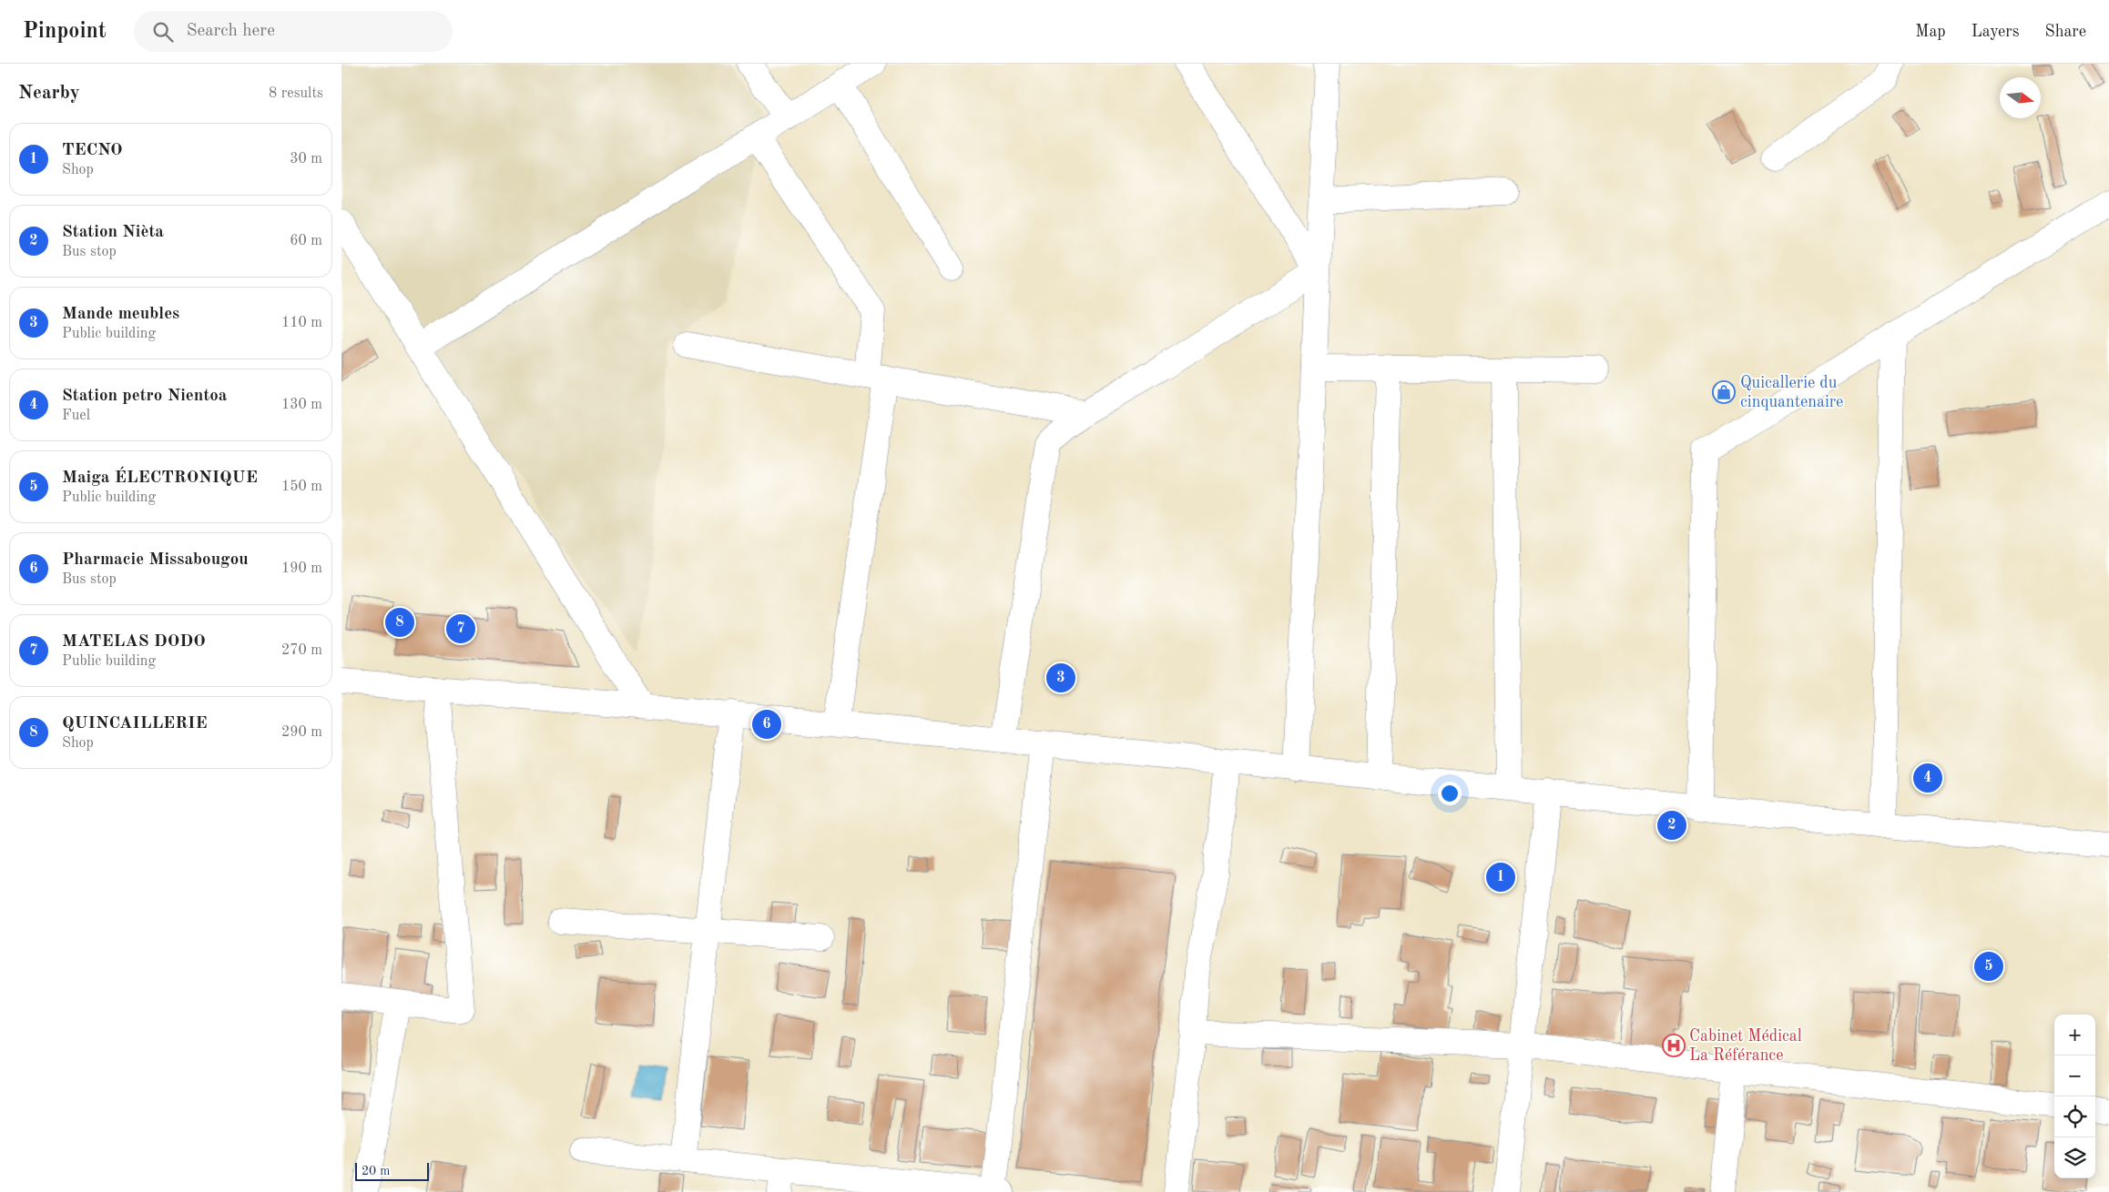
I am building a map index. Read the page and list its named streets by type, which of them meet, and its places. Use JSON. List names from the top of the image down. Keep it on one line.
{"places":{"shop":["Quicallerie du cinquantenaire"],"hospital":["Cabinet Médical La Référance"]},"scale_bar":"20 m","north":"right","page":{"header":"Pinpoint","search":"Search here","nav":["Map","Layers","Share"],"heading":["Nearby","8 results"],"list":[{"mark":"1","name":"TECNO","note":"Shop","value":"30 m"},{"mark":"2","name":"Station Nièta","note":"Bus stop","value":"60 m"},{"mark":"3","name":"Mande meubles","note":"Public building","value":"110 m"},{"mark":"4","name":"Station petro Nientoa","note":"Fuel","value":"130 m"},{"mark":"5","name":"Maiga ÉLECTRONIQUE","note":"Public building","value":"150 m"},{"mark":"6","name":"Pharmacie Missabougou","note":"Bus stop","value":"190 m"},{"mark":"7","name":"MATELAS DODO","note":"Public building","value":"270 m"},{"mark":"8","name":"QUINCAILLERIE","note":"Shop","value":"290 m"}],"pins":["8","7","3","6","4","2","1","5"],"map_buttons":["+","−"],"scale":"20 m"}}
